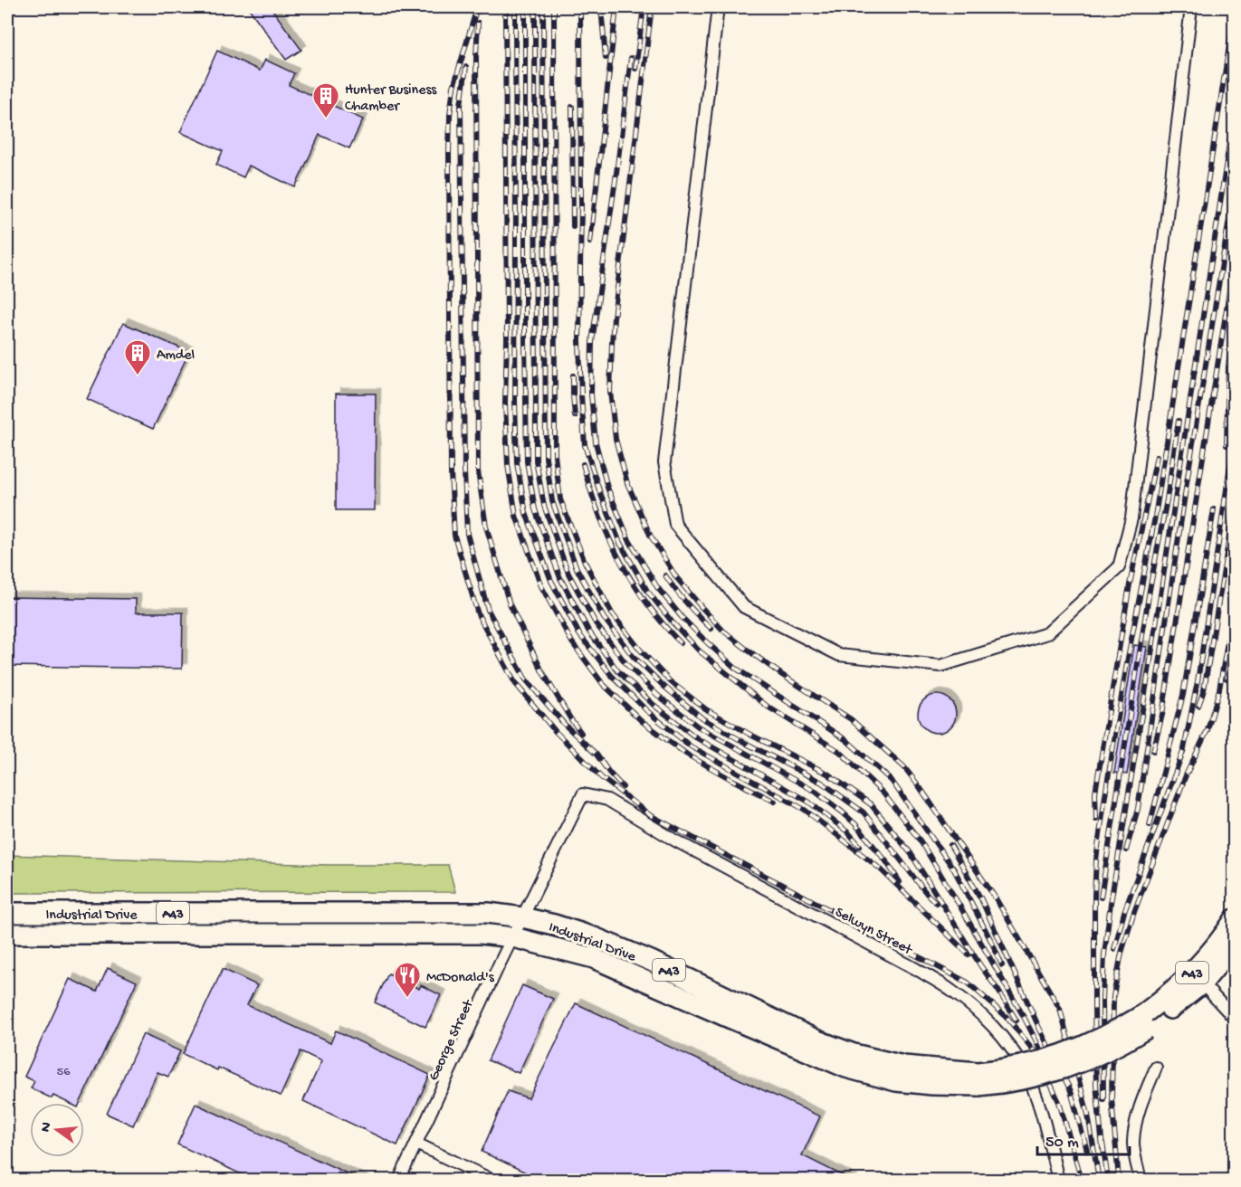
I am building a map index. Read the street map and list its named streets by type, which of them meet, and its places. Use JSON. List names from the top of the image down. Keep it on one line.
{"streets":{"highway":["Industrial Drive","A43"],"street":["Selwyn Street","George Street"]},"crossings":[["Industrial Drive","George Street"],["Selwyn Street","George Street"]],"places":{"building":["Hunter Business Chamber","Amdel"],"restaurant":["McDonald's"]},"house_numbers":["56"],"scale_bar":"50 m","north":"left"}
